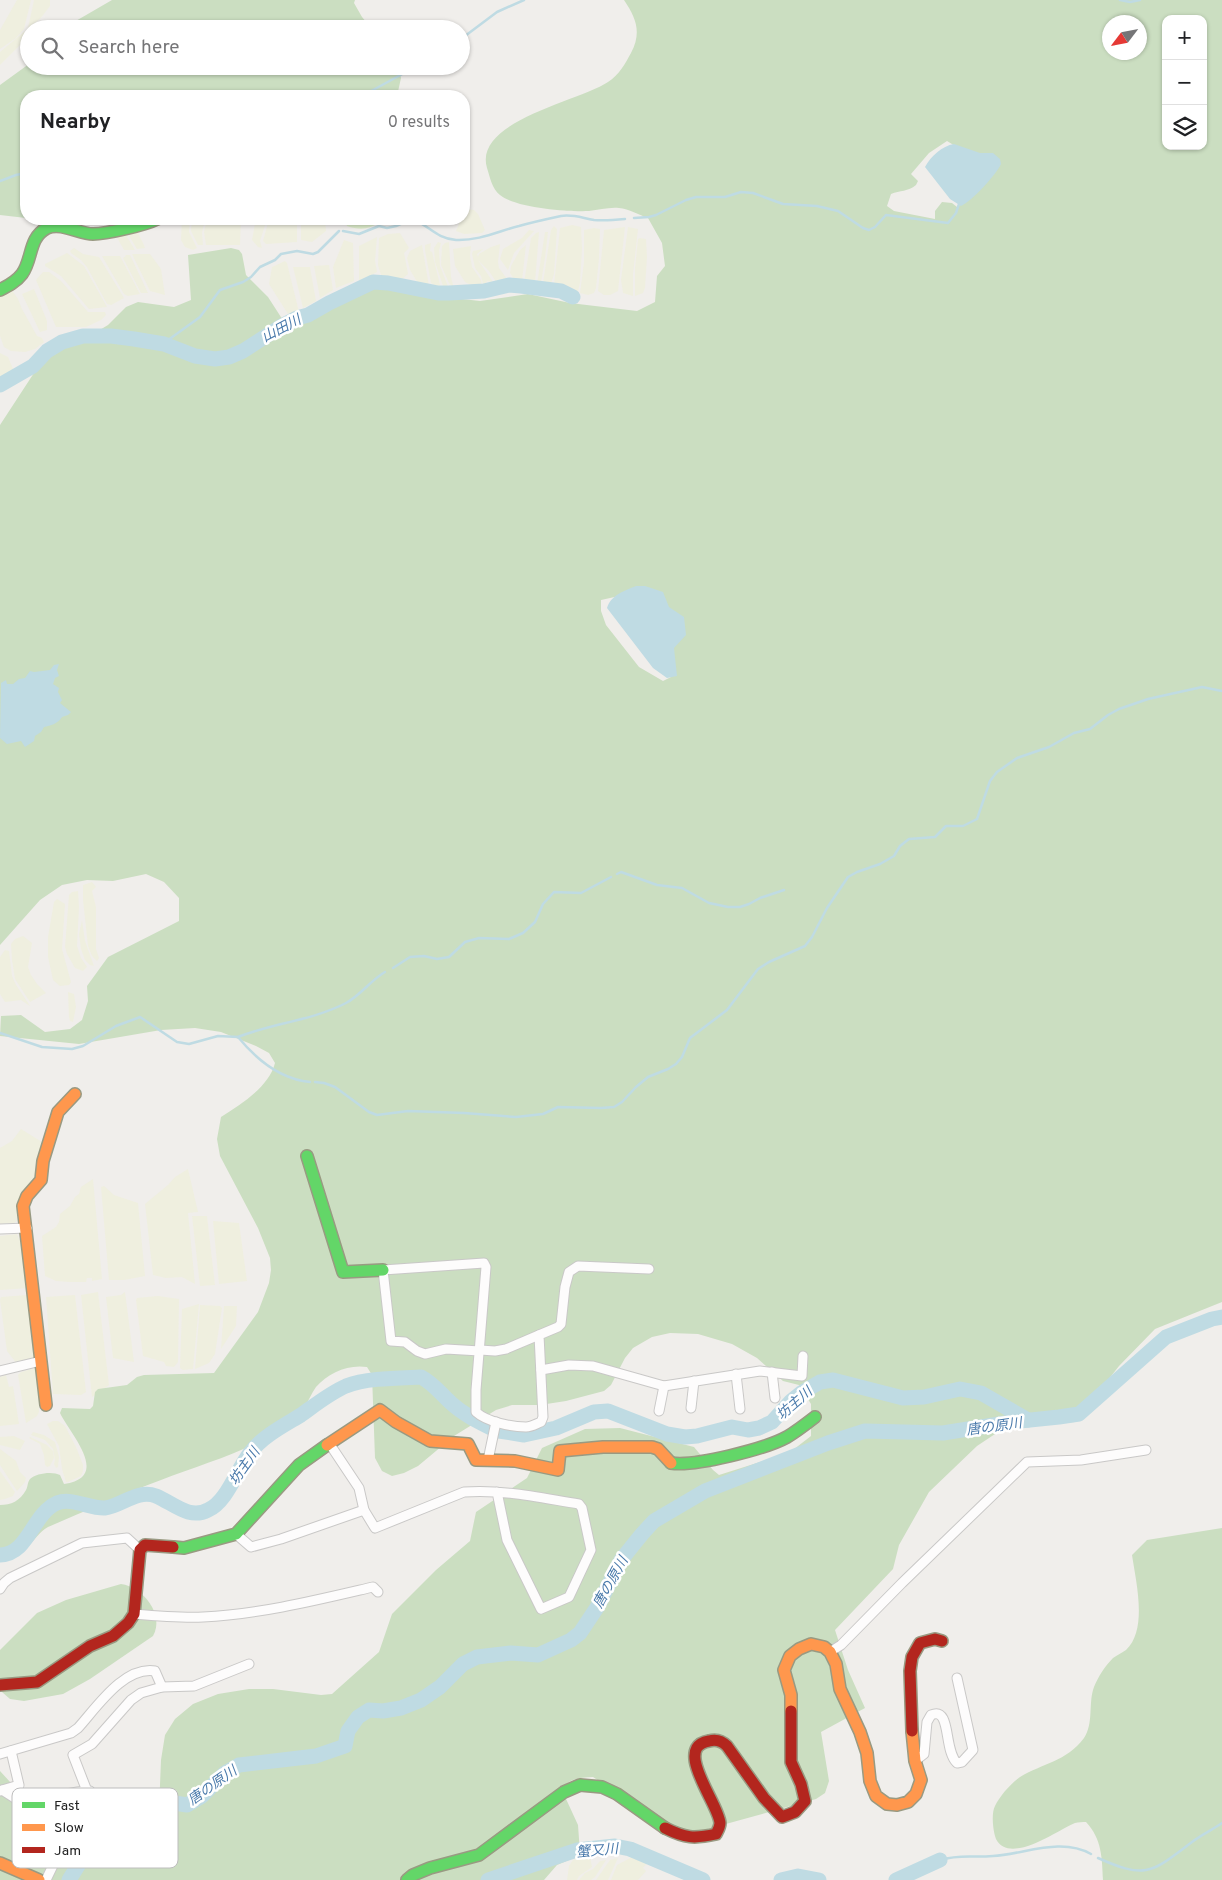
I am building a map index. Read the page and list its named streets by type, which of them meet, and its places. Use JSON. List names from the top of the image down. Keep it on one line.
{"water":["山田川","坊主川","唐の原川","蟹又川"],"legend":["Fast","Slow","Jam"],"north":"bottom left","page":{"map_buttons":["+","−"],"search":"Search here","heading":["Nearby","0 results"]}}
